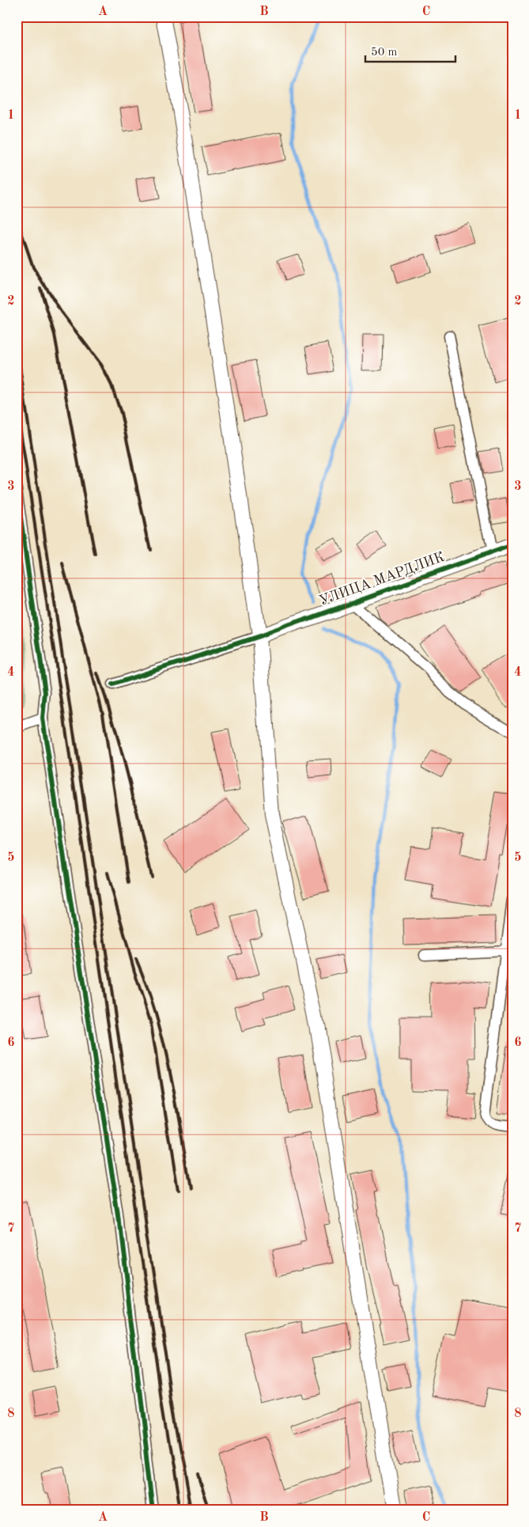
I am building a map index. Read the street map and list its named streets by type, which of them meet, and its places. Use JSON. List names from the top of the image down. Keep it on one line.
{"streets":{"main road":["УЛИЦА МАРДЛИК"]},"scale_bar":"50 m","grid":{"columns":["A","B","C"],"rows":["1","2","3","4","5","6","7","8"]}}
